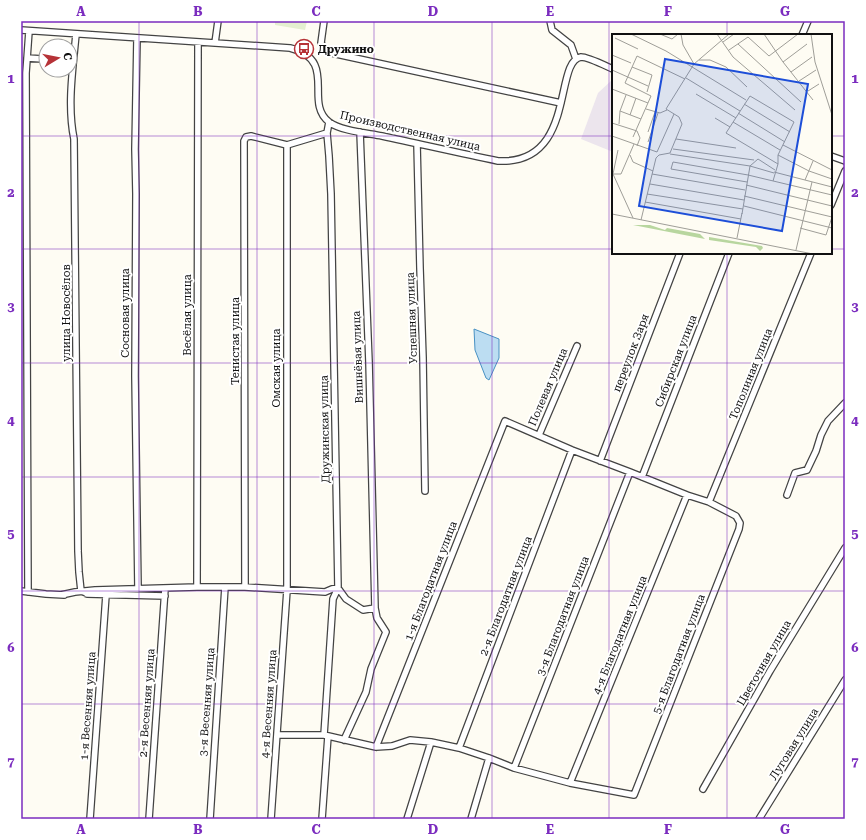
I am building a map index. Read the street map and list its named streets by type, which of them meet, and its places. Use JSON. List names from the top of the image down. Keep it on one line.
{"streets":{"street":["Производственная улица","улица Новосёлов","Сосновая улица","Весёлая улица","Успешная улица","Тенистая улица","переулок Заря","Вишнёвая улица","Сибирская улица","Омская улица","Тополиная улица","Полевая улица","Дружинская улица","1-я Благодатная улица","2-я Благодатная улица","3-я Благодатная улица","4-я Благодатная улица","5-я Благодатная улица","Цветочная улица","3-я Весенняя улица","2-я Весенняя улица","4-я Весенняя улица","1-я Весенняя улица","Луговая улица"]},"crossings":[["Производственная улица","улица Новосёлов"],["Производственная улица","Сосновая улица"],["Производственная улица","Весёлая улица"],["Производственная улица","Успешная улица"],["Производственная улица","Вишнёвая улица"],["Производственная улица","Дружинская улица"],["Тенистая улица","Омская улица"],["Омская улица","4-я Весенняя улица"],["Тополиная улица","5-я Благодатная улица"],["Полевая улица","1-я Благодатная улица"],["4-я Благодатная улица","5-я Благодатная улица"]],"places":{"bus stop":["Дружино"]},"north":"right","grid":{"columns":["A","B","C","D","E","F","G"],"rows":["1","2","3","4","5","6","7"]}}
